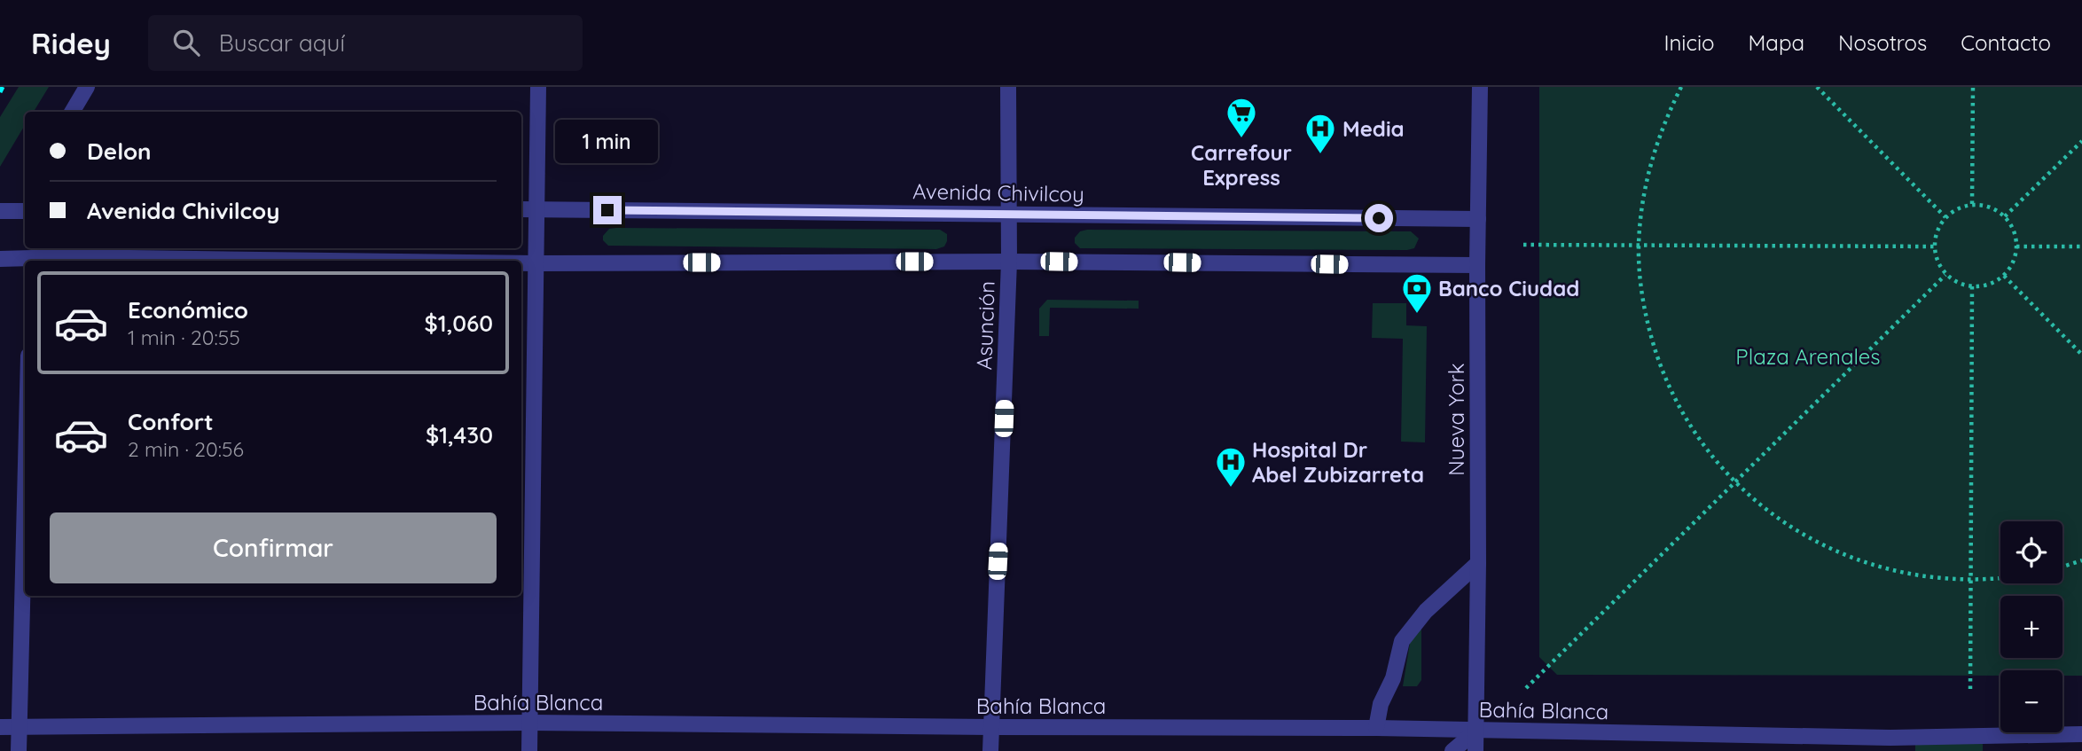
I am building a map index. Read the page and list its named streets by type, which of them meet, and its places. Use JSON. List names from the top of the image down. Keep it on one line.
{"streets":{"street":["Avenida Chivilcoy","Asunción","Nueva York","Bahía Blanca"]},"crossings":[["Avenida Chivilcoy","Asunción"],["Avenida Chivilcoy","Nueva York"],["Asunción","Bahía Blanca"],["Nueva York","Bahía Blanca"]],"parks":["Plaza Arenales"],"places":{"supermarket":["Carrefour Express"],"hospital":["Media","Hospital Dr Abel Zubizarreta"],"bank":["Banco Ciudad"]},"page":{"header":"Ridey","search":"Buscar aquí","nav":["Inicio","Mapa","Nosotros","Contacto"],"banner":["Delon","Avenida Chivilcoy"],"bubble":"1 min","list":[{"name":"Económico","note":"1 min · 20:55","value":"$1,060"},{"name":"Confort","note":"2 min · 20:56","value":"$1,430"}],"buttons":"Confirmar","map_buttons":["+","−"]}}
